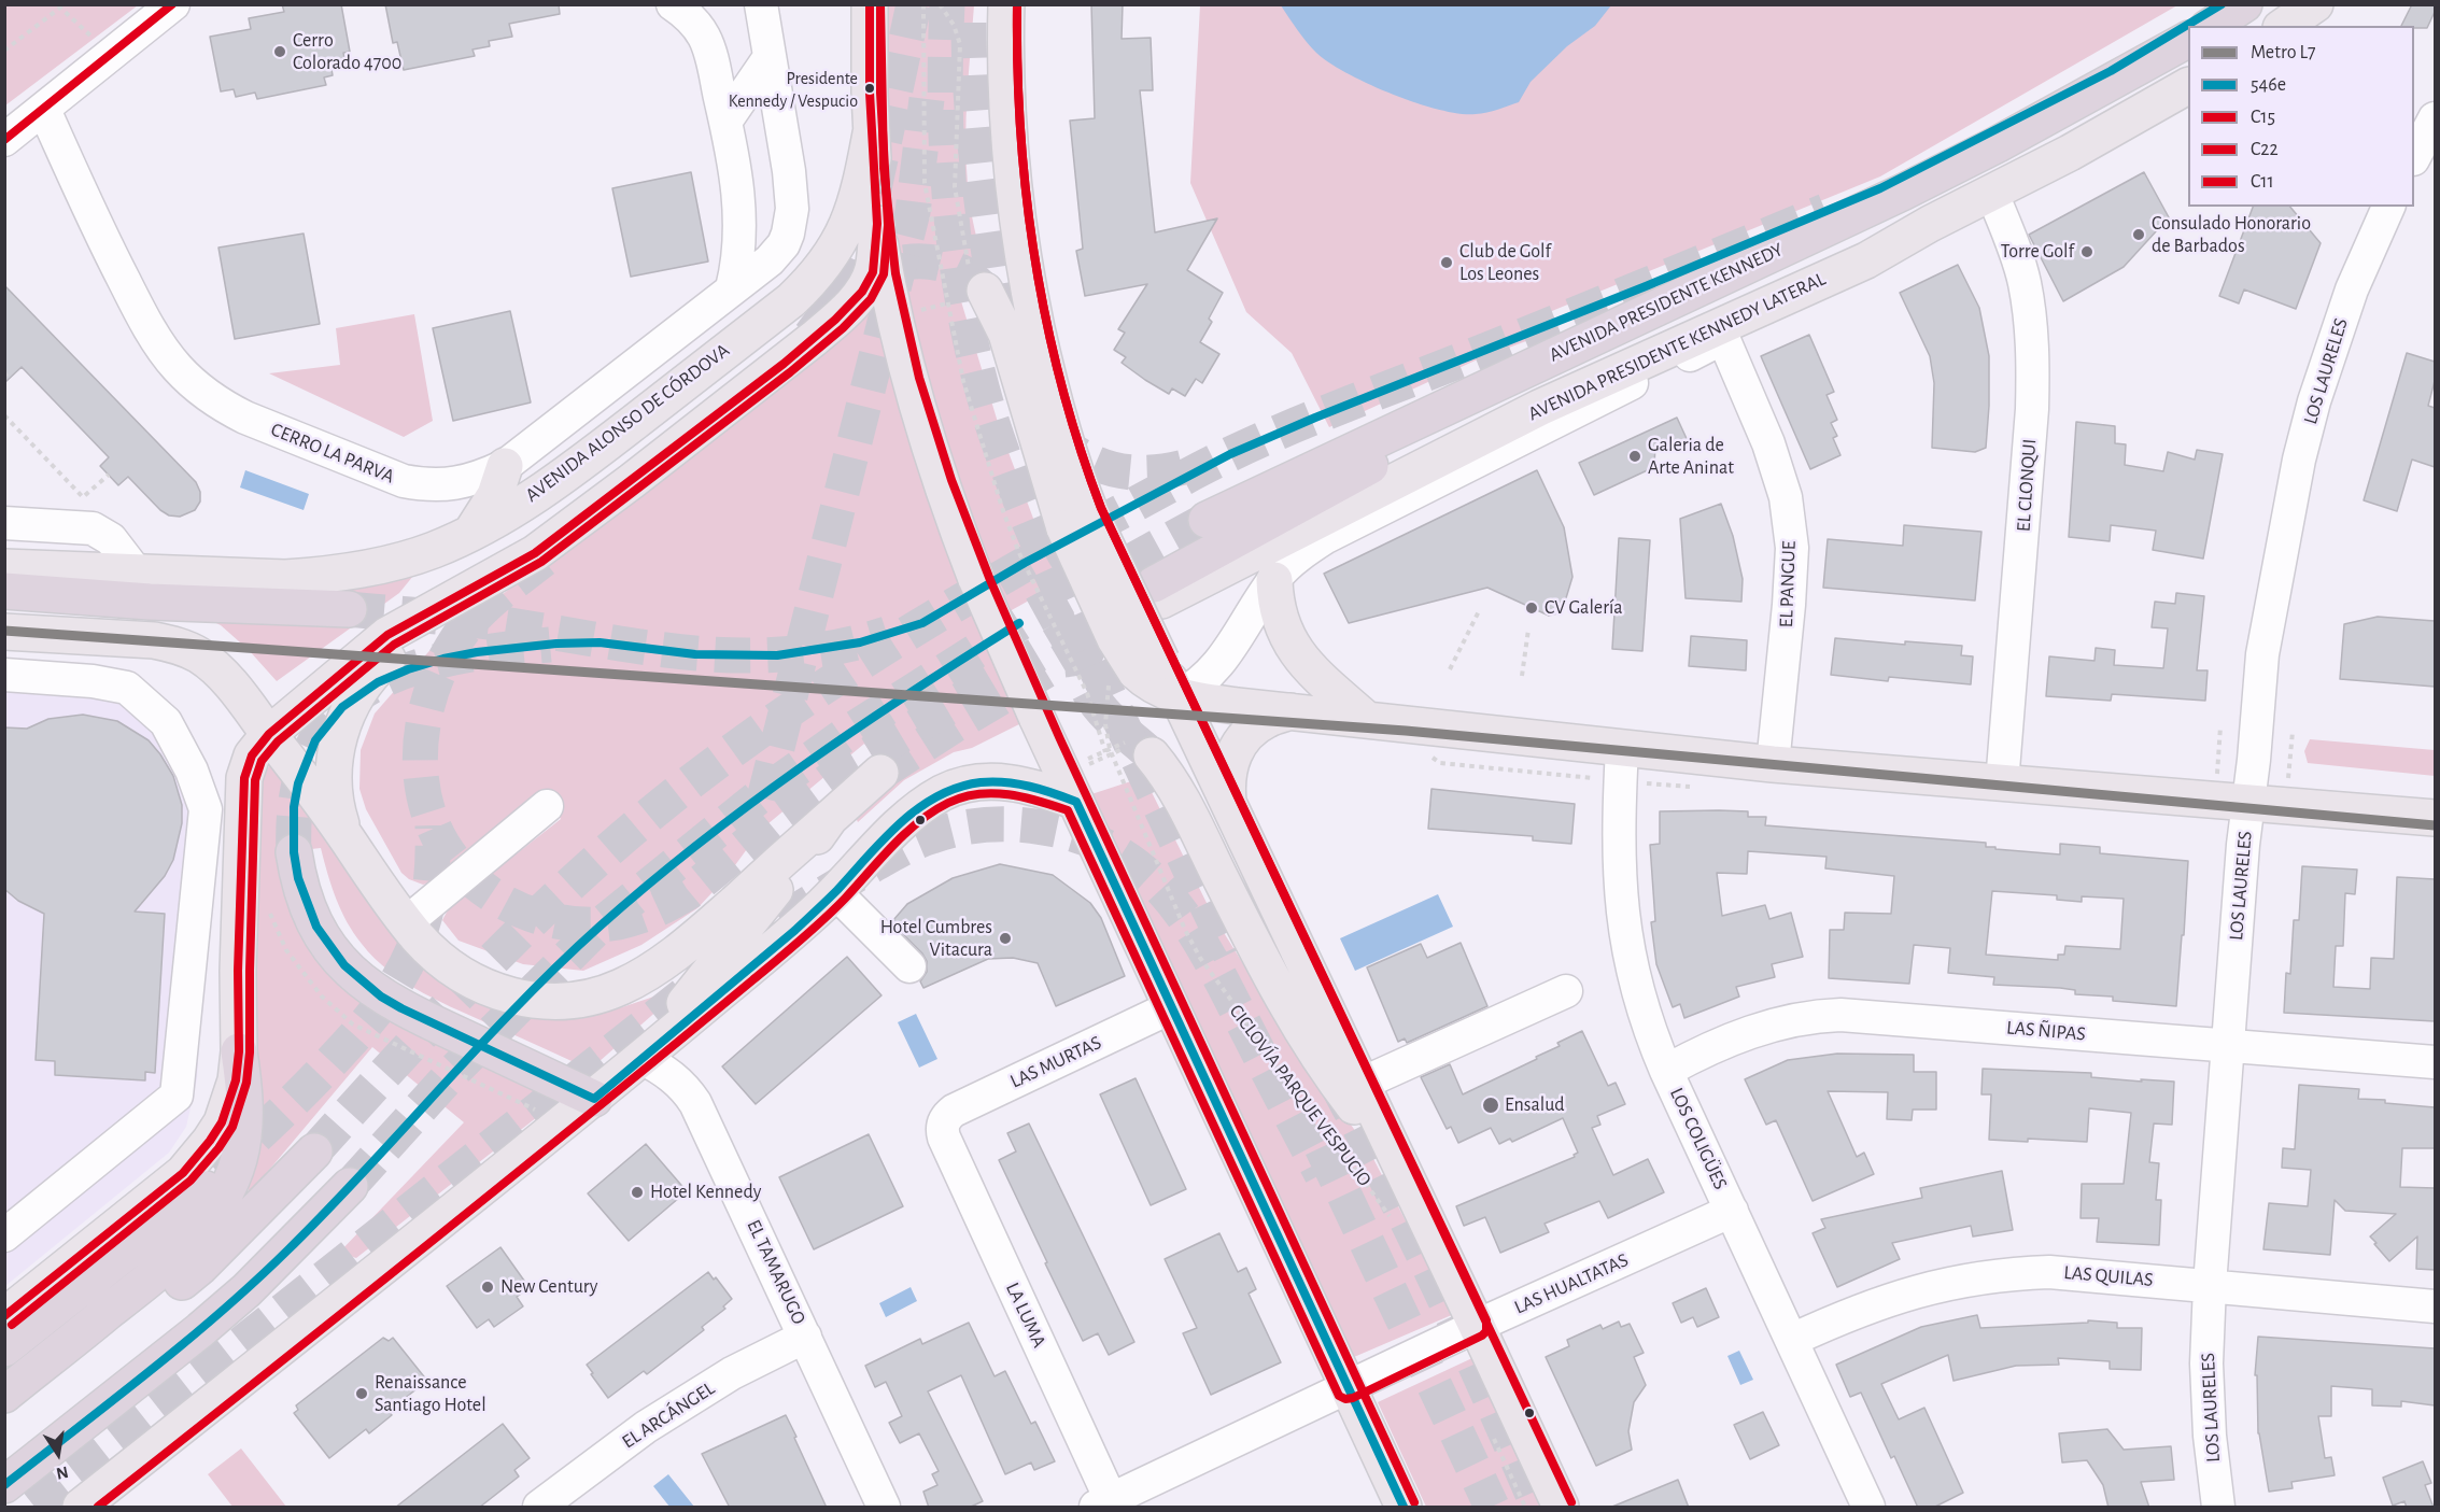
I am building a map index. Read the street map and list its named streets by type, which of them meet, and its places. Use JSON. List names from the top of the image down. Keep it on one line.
{"streets":{"highway":["AVENIDA PRESIDENTE KENNEDY"],"main road":["AVENIDA PRESIDENTE KENNEDY LATERAL","AVENIDA ALONSO DE CÓRDOVA"],"street":["LOS LAURELES","CERRO LA PARVA","EL CLONQUI","EL PANGUE","LAS ÑIPAS","LAS MURTAS","LOS COLIGÜES","EL TAMARUGO","LAS QUILAS","LAS HUALTATAS","LA LUMA","EL ARCÁNGEL"],"path":["CICLOVÍA PARQUE VESPUCIO"]},"crossings":[["AVENIDA PRESIDENTE KENNEDY LATERAL","EL CLONQUI"],["AVENIDA PRESIDENTE KENNEDY LATERAL","EL PANGUE"],["LOS LAURELES","LAS ÑIPAS"],["LOS LAURELES","LAS QUILAS"],["LAS ÑIPAS","LOS COLIGÜES"],["LAS MURTAS","LA LUMA"],["LOS COLIGÜES","LAS QUILAS"],["LOS COLIGÜES","LAS HUALTATAS"],["EL TAMARUGO","EL ARCÁNGEL"],["LAS HUALTATAS","LA LUMA"]],"places":["Cerro Colorado 4700","Presidente Kennedy / Vespucio","Consulado Honorario de Barbados","Torre Golf","Club de Golf Los Leones","Galeria de Arte Aninat","CV Galería","Hotel Cumbres Vitacura","Ensalud","Hotel Kennedy","New Century","Renaissance Santiago Hotel"],"lines":["transit line 546e","transit line C15","transit line C22","transit line C11","metro line L7"],"legend":["Metro L7","546e","C15","C22","C11"],"north":"bottom"}
